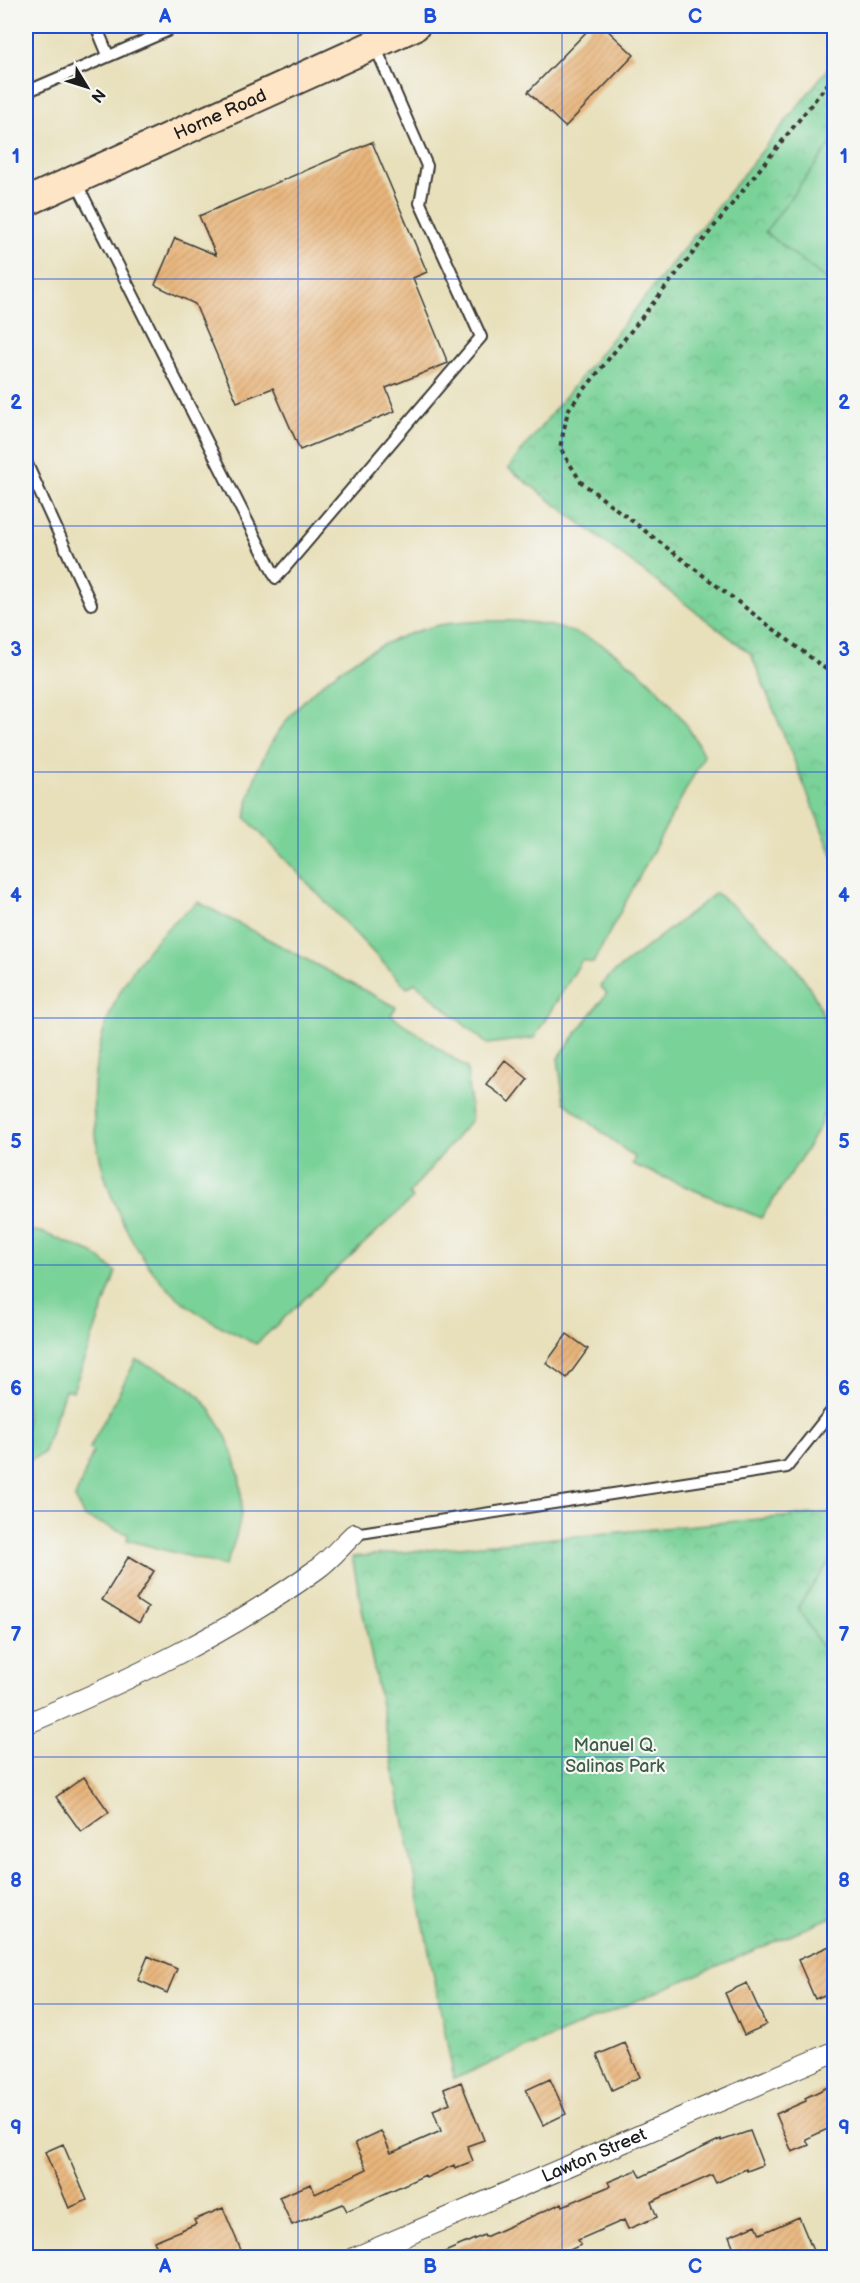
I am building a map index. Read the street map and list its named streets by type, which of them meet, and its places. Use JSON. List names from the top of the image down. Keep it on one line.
{"streets":{"main road":["Horne Road"],"street":["Lawton Street"]},"parks":["Manuel Q. Salinas Park"],"north":"bottom right","grid":{"columns":["A","B","C"],"rows":["1","2","3","4","5","6","7","8","9"]}}
